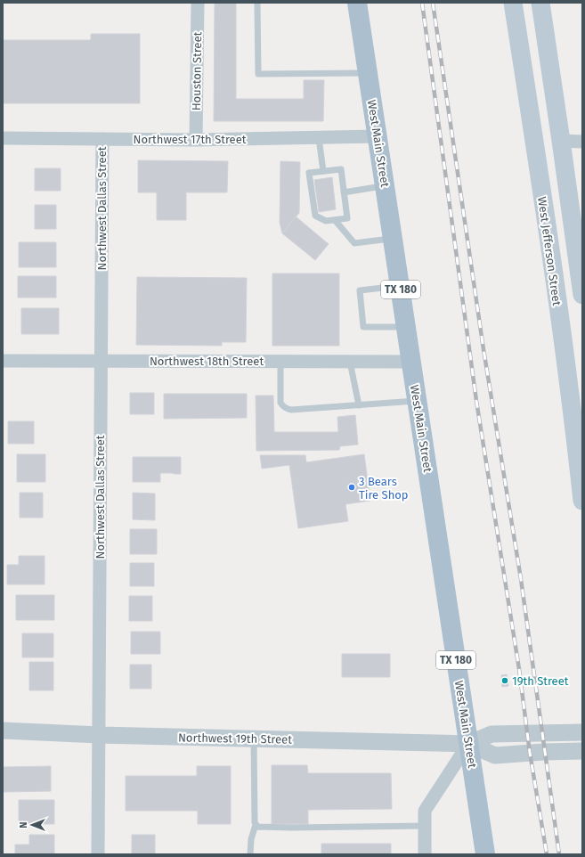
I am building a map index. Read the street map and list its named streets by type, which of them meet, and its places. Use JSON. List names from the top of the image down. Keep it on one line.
{"streets":{"main road":["West Main Street","West Jefferson Street","TX 180"],"street":["Houston Street","Northwest 17th Street","Northwest Dallas Street","Northwest 18th Street","Northwest 19th Street"]},"crossings":[["Houston Street","Northwest 17th Street"],["Northwest 17th Street","West Main Street"],["Northwest 17th Street","Northwest Dallas Street"],["West Main Street","Northwest 18th Street"],["West Main Street","Northwest 19th Street"],["Northwest Dallas Street","Northwest 18th Street"],["Northwest Dallas Street","Northwest 19th Street"]],"places":["3 Bears Tire Shop","19th Street"],"north":"left"}
